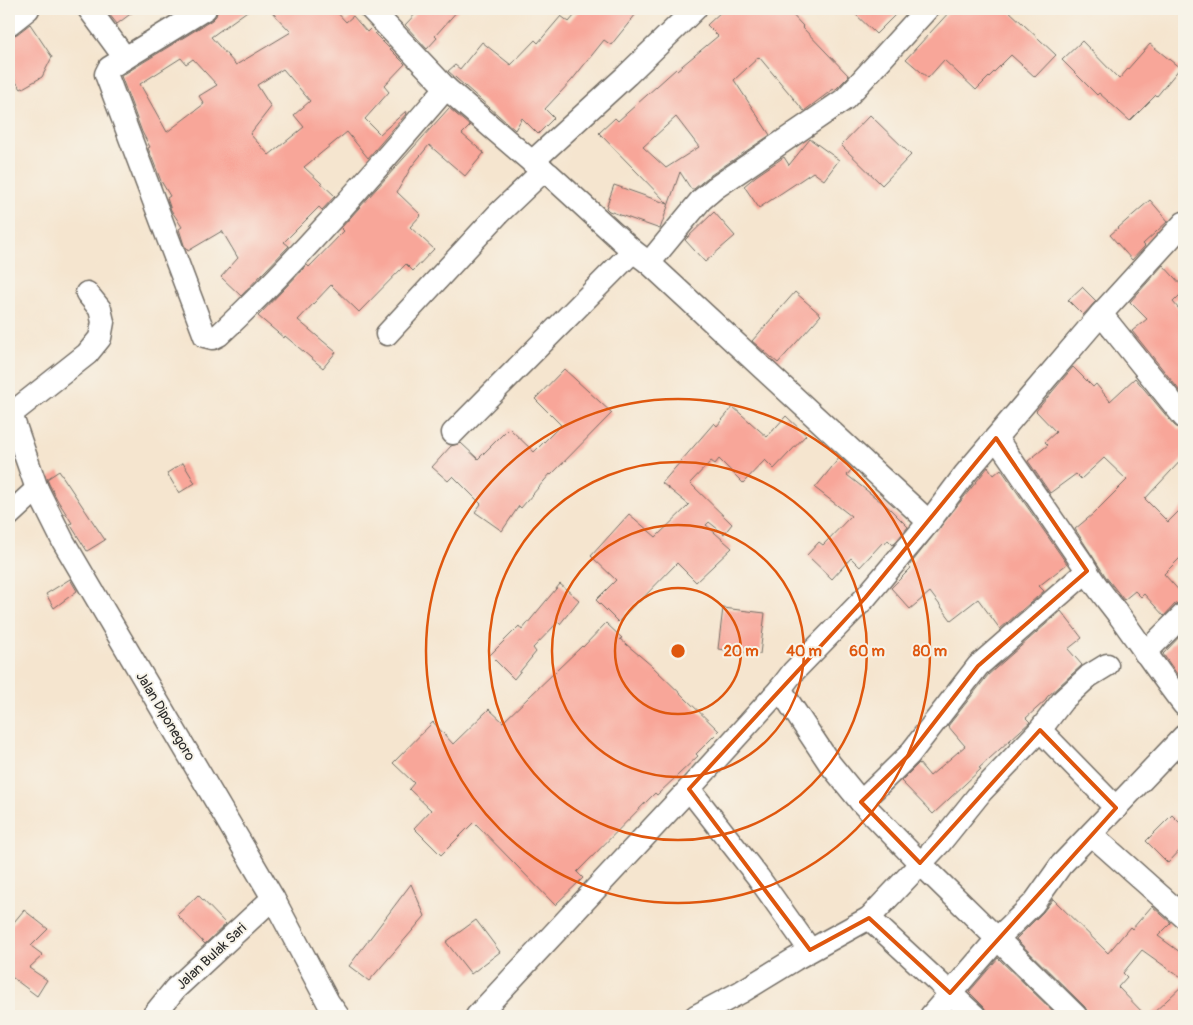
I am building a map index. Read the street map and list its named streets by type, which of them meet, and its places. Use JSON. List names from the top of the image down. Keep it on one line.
{"streets":{"street":["Jalan Diponegoro","Jalan Bulak Sari"]},"crossings":[["Jalan Diponegoro","Jalan Bulak Sari"]],"rings":["20 m","40 m","60 m","80 m"]}
